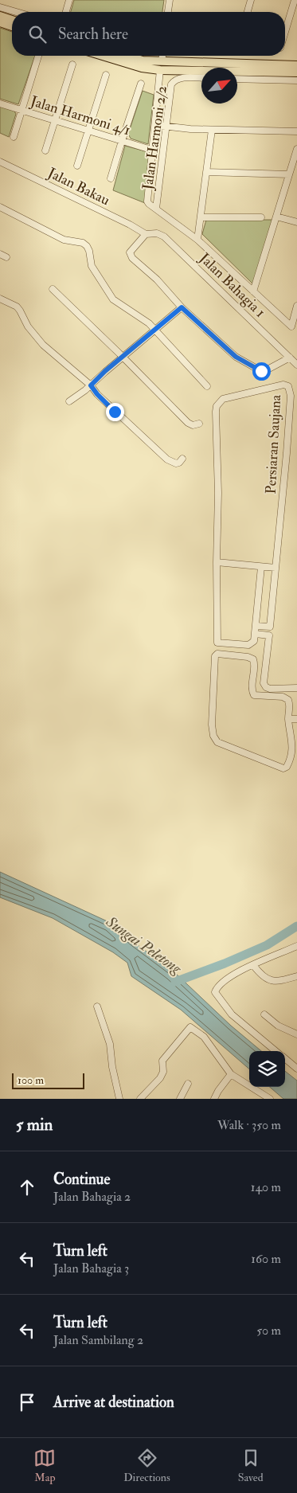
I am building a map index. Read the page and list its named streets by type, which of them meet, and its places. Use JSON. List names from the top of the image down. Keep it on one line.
{"streets":{"street":["Jalan Harmoni 4/1","Jalan Harmoni 2/2","Jalan Bakau","Jalan Bahagia 1","Persiaran Saujana"]},"crossings":[["Jalan Bakau","Jalan Bahagia 1"]],"water":["Sungai Peletong"],"scale_bar":"100 m","north":"top right","page":{"search":"Search here","scale":"100 m","heading":["5 min","Walk · 350 m"],"list":[["Continue","Jalan Bahagia 2","140 m"],["Turn left","Jalan Bahagia 3","160 m"],["Turn left","Jalan Sambilang 2","50 m"],"Arrive at destination"],"nav":["Map","Directions","Saved"]}}
